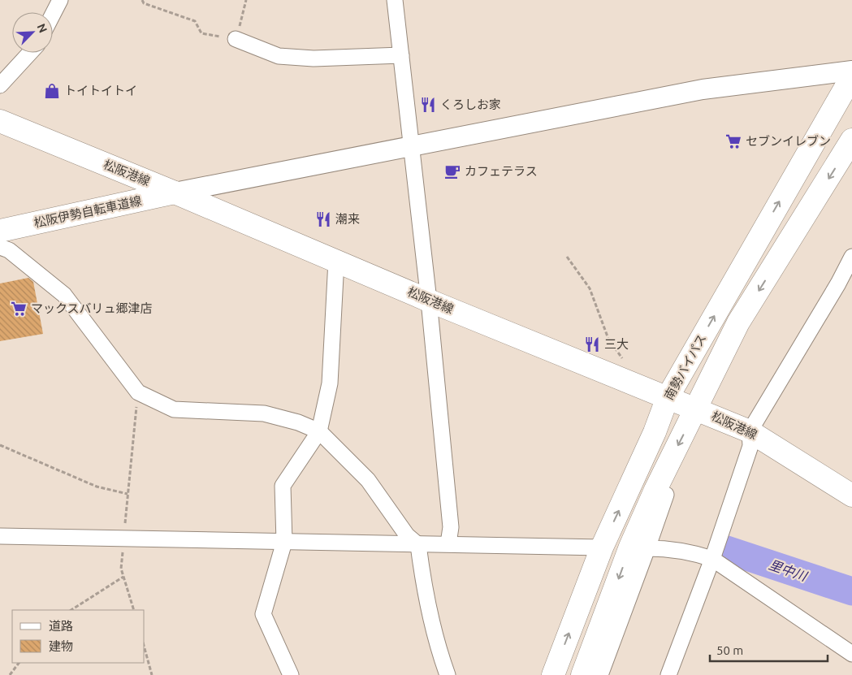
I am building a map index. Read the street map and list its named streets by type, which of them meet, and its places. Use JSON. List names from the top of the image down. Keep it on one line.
{"streets":{"main road":["松阪港線","松阪伊勢自転車道線","南勢バイパス"]},"crossings":[["松阪港線","松阪伊勢自転車道線"],["松阪港線","南勢バイパス"]],"water":["里中川"],"places":{"shop":["トイトイトイ"],"restaurant":["くろしお家","潮来","三大"],"supermarket":["セブンイレブン","マックスバリュ郷津店"],"cafe":["カフェテラス"]},"legend":["道路","建物"],"scale_bar":"50 m","north":"top right"}
